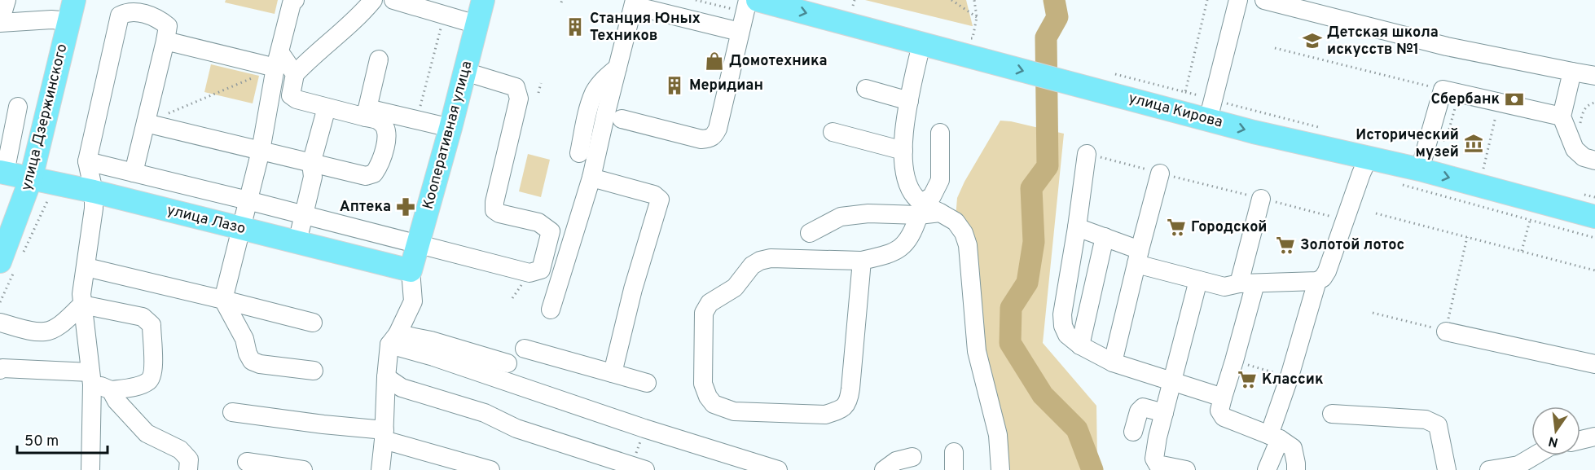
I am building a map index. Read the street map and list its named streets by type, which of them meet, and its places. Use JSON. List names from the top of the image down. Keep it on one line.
{"streets":{"main road":["улица Кирова","улица Дзержинского","Кооперативная улица","улица Лазо"]},"crossings":[["улица Дзержинского","улица Лазо"],["Кооперативная улица","улица Лазо"]],"one_way":["улица Кирова"],"places":{"building":["Станция Юных Техников","Меридиан"],"school or university":["Детская школа искусств №1"],"shop":["Домотехника"],"bank":["Сбербанк"],"museum":["Исторический музей"],"pharmacy":["Аптека"],"supermarket":["Городской","Золотой лотос","Классик"]},"scale_bar":"50 m","north":"bottom"}
